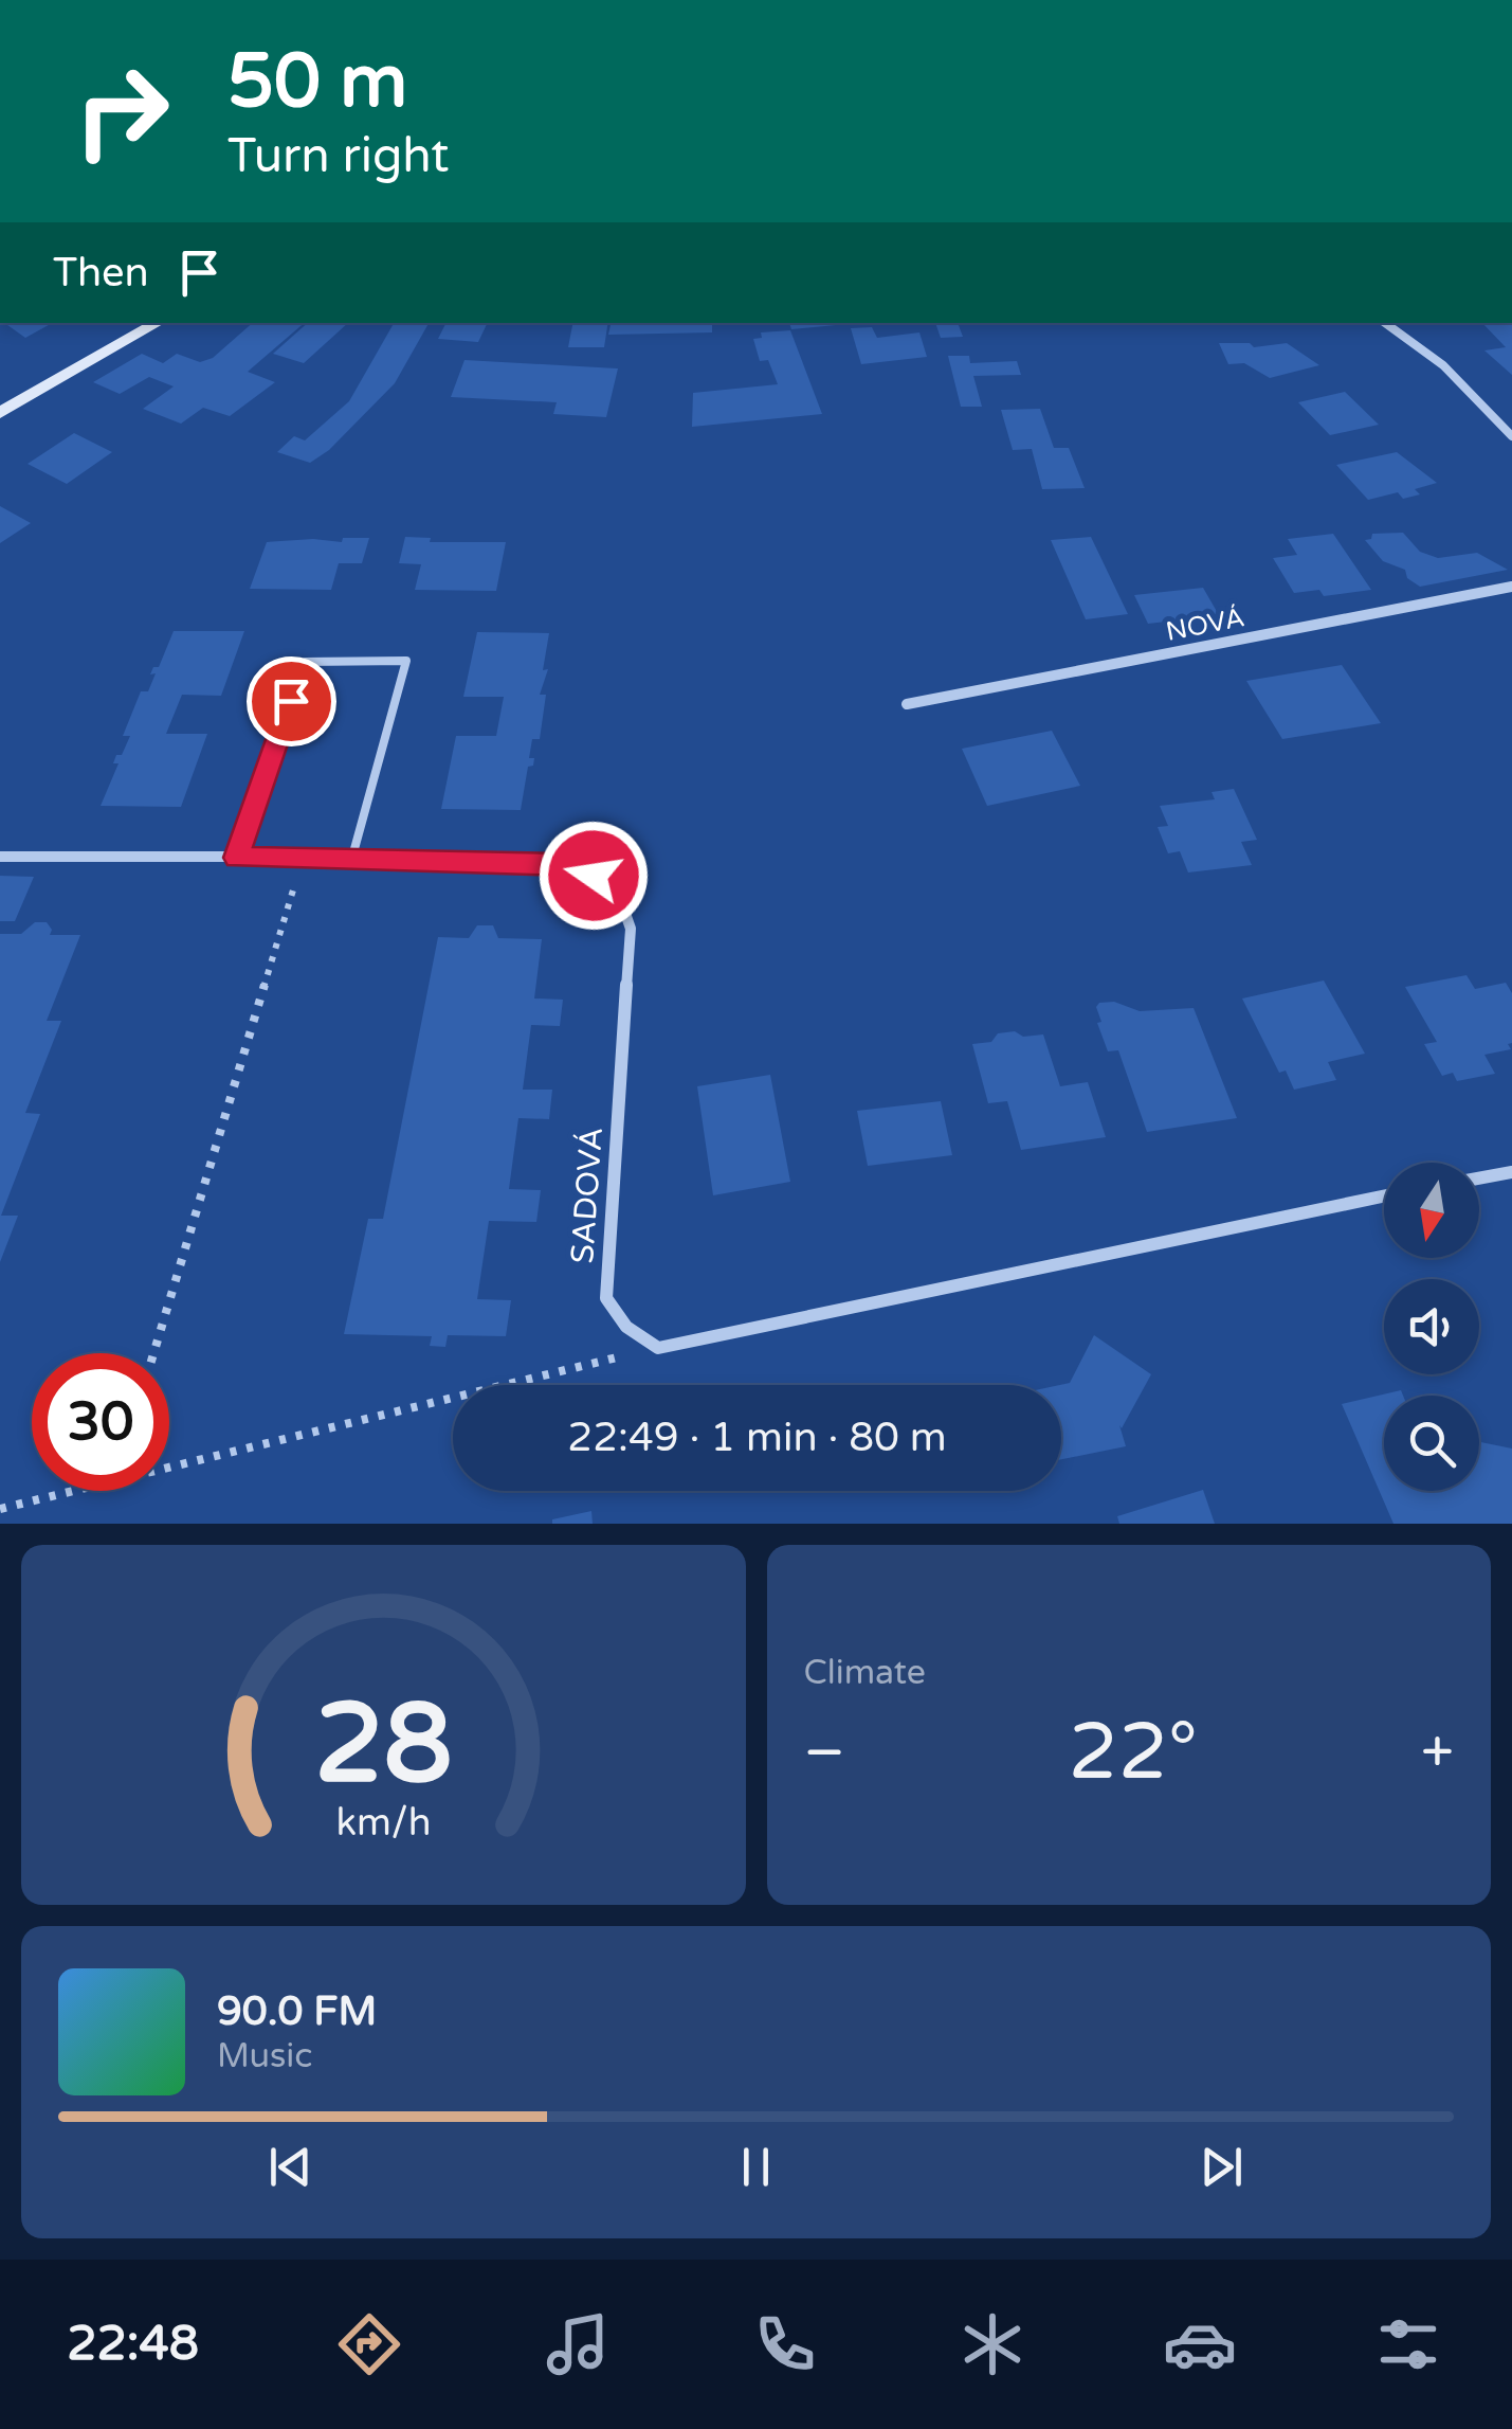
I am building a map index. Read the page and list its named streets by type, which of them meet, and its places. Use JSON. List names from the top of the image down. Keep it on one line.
{"streets":{"street":["NOVÁ","SADOVÁ"]},"north":"bottom","page":{"turn":["50 m","Turn right"],"then":"Then","limit":"30","trip":"22:49 · 1 min · 80 m","tile":"Climate","heat":["−","22°","+"],"song":["90.0 FM","Music"],"tabs":"22:48","gauge":["28","km/h"]}}
